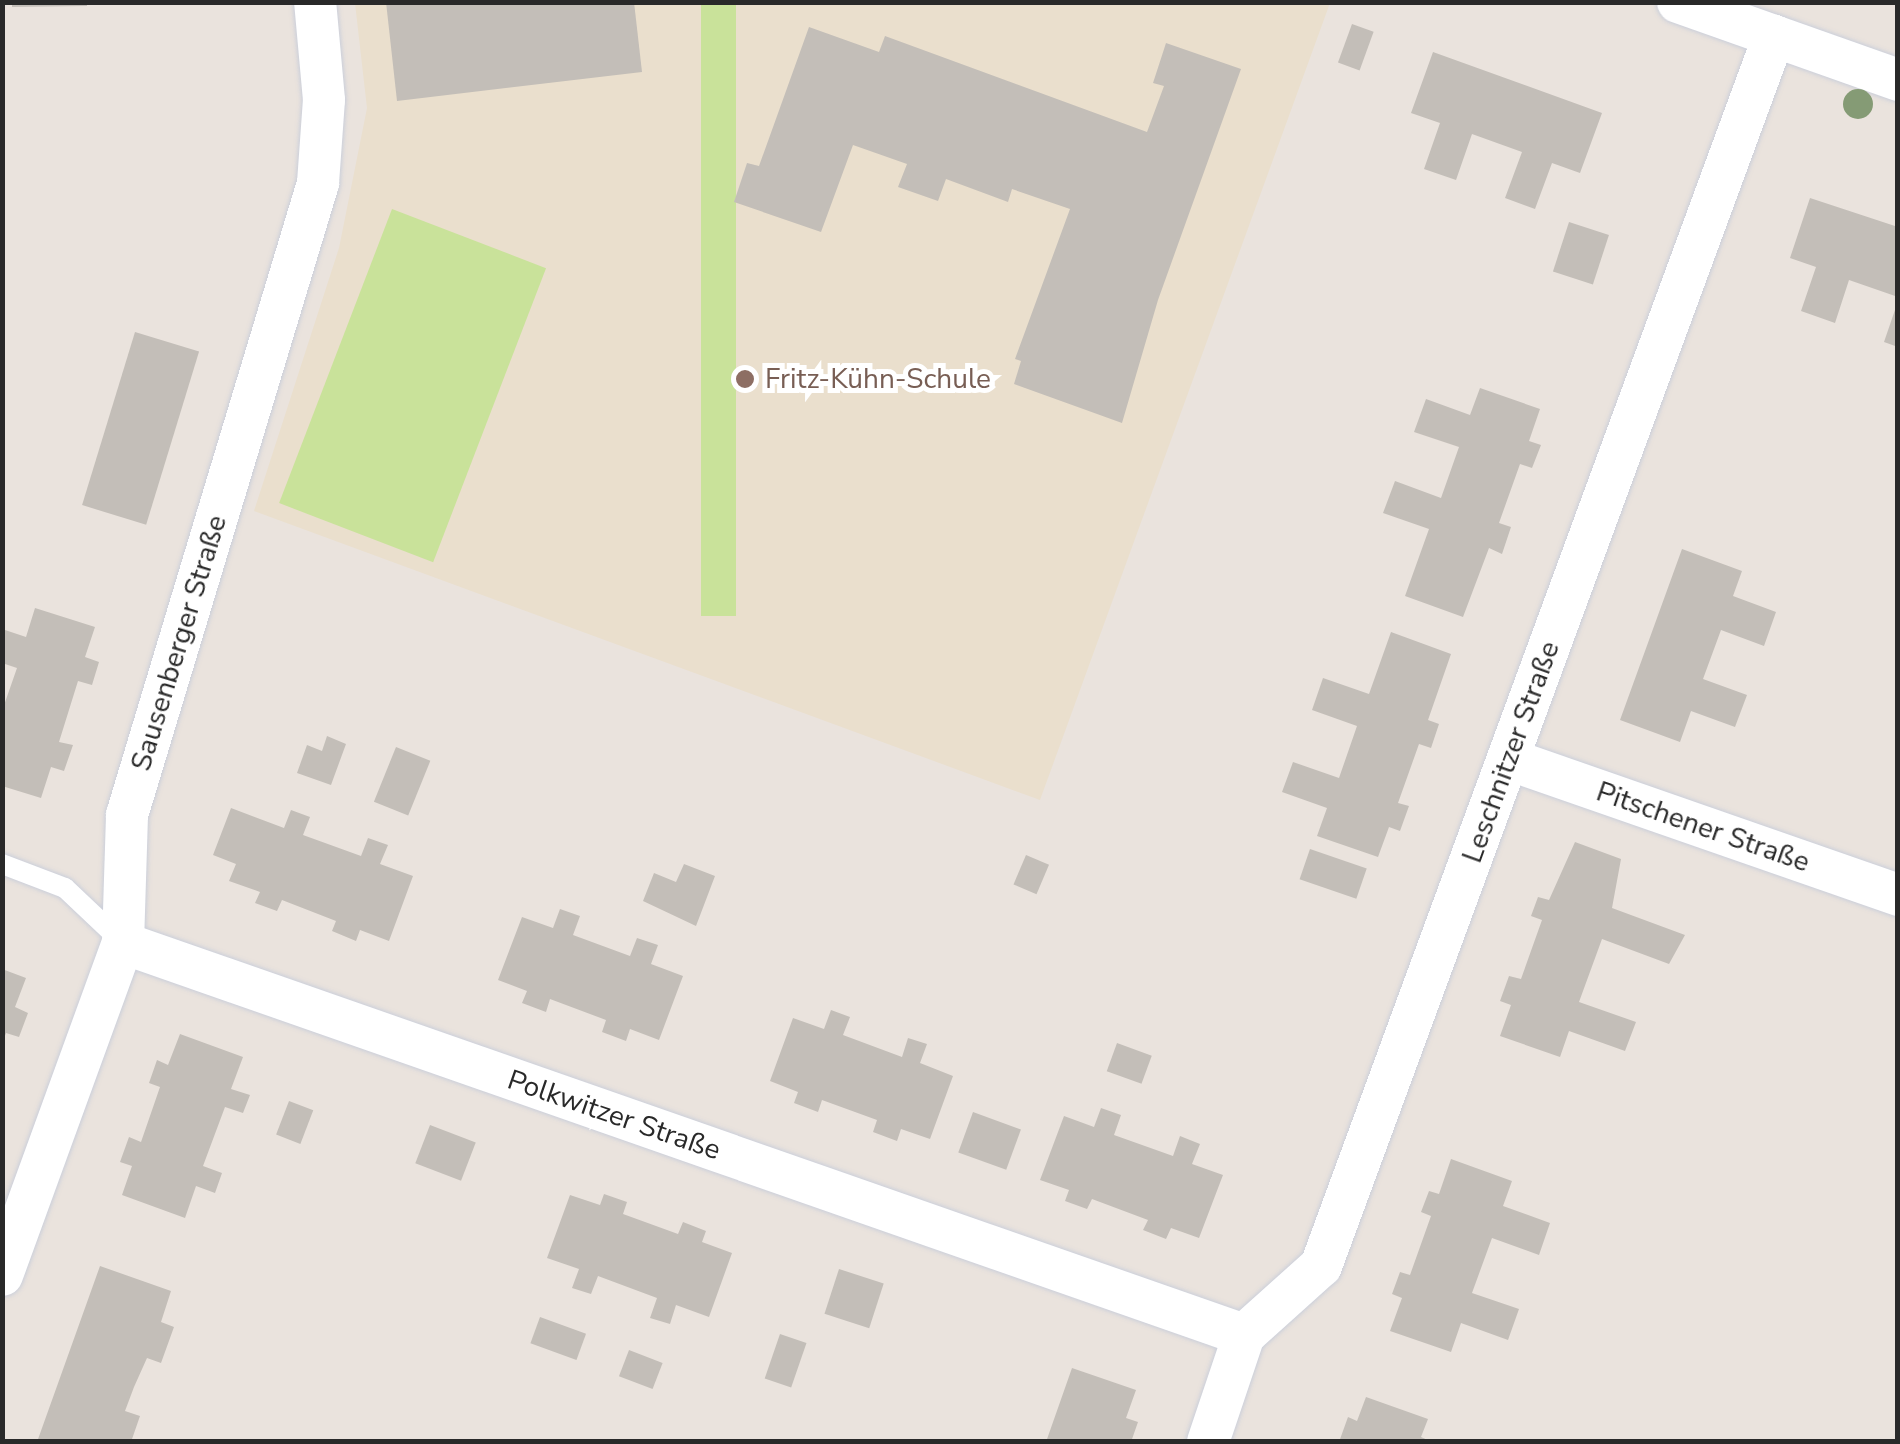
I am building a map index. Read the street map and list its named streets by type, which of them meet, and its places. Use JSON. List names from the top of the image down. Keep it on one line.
{"streets":{"street":["Sausenberger Straße","Leschnitzer Straße","Pitschener Straße","Polkwitzer Straße"]},"crossings":[["Sausenberger Straße","Polkwitzer Straße"],["Leschnitzer Straße","Pitschener Straße"],["Leschnitzer Straße","Polkwitzer Straße"]],"places":["Fritz-Kühn-Schule"]}
